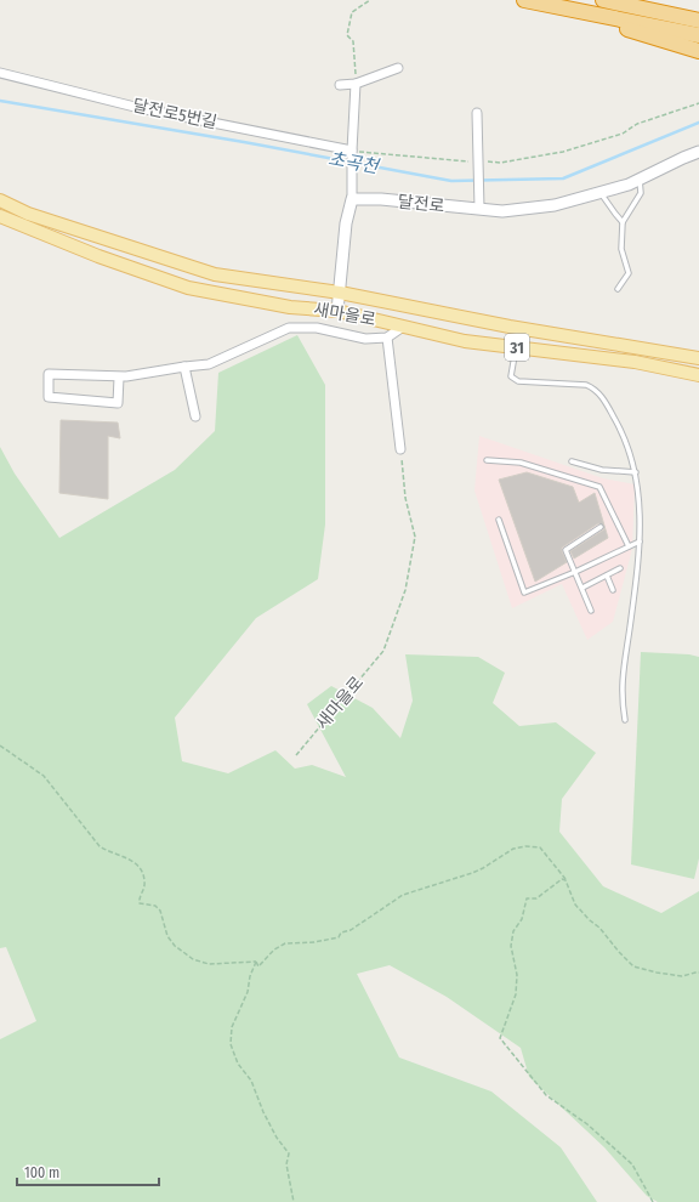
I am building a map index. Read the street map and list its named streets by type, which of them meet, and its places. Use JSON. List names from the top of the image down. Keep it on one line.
{"streets":{"main road":["새마을로","31"],"street":["달전로5번길","달전로"]},"water":["초곡천"],"scale_bar":"100 m"}
